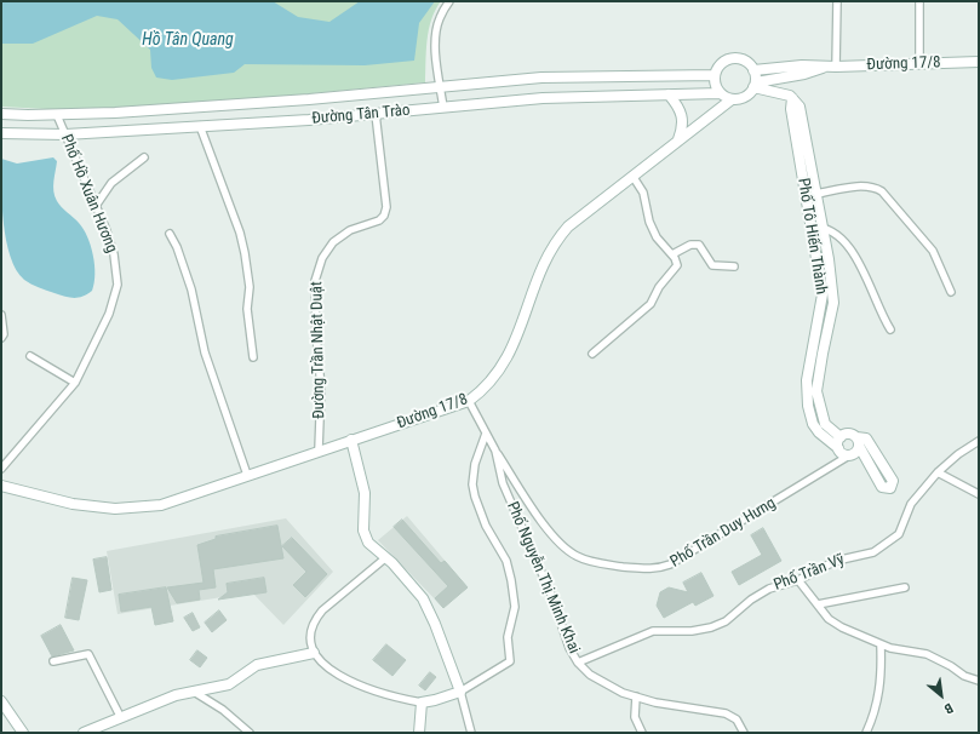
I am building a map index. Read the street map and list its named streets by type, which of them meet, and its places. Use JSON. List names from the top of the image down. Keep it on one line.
{"streets":{"street":["Đường 17/8","Đường Tân Trào","Phố Hồ Xuân Hương","Phố Tô Hiến Thành","Đường Trần Nhật Duật","Phố Trần Duy Hưng","Phố Trần Vỹ","Phố Nguyễn Thị Minh Khai"]},"crossings":[["Đường 17/8","Đường Tân Trào"],["Đường 17/8","Đường Trần Nhật Duật"],["Đường 17/8","Phố Nguyễn Thị Minh Khai"],["Đường Tân Trào","Phố Hồ Xuân Hương"],["Đường Tân Trào","Đường Trần Nhật Duật"],["Phố Tô Hiến Thành","Phố Trần Duy Hưng"],["Phố Trần Duy Hưng","Phố Nguyễn Thị Minh Khai"],["Phố Trần Vỹ","Phố Nguyễn Thị Minh Khai"]],"water":["Hồ Tân Quang"],"north":"bottom right"}
